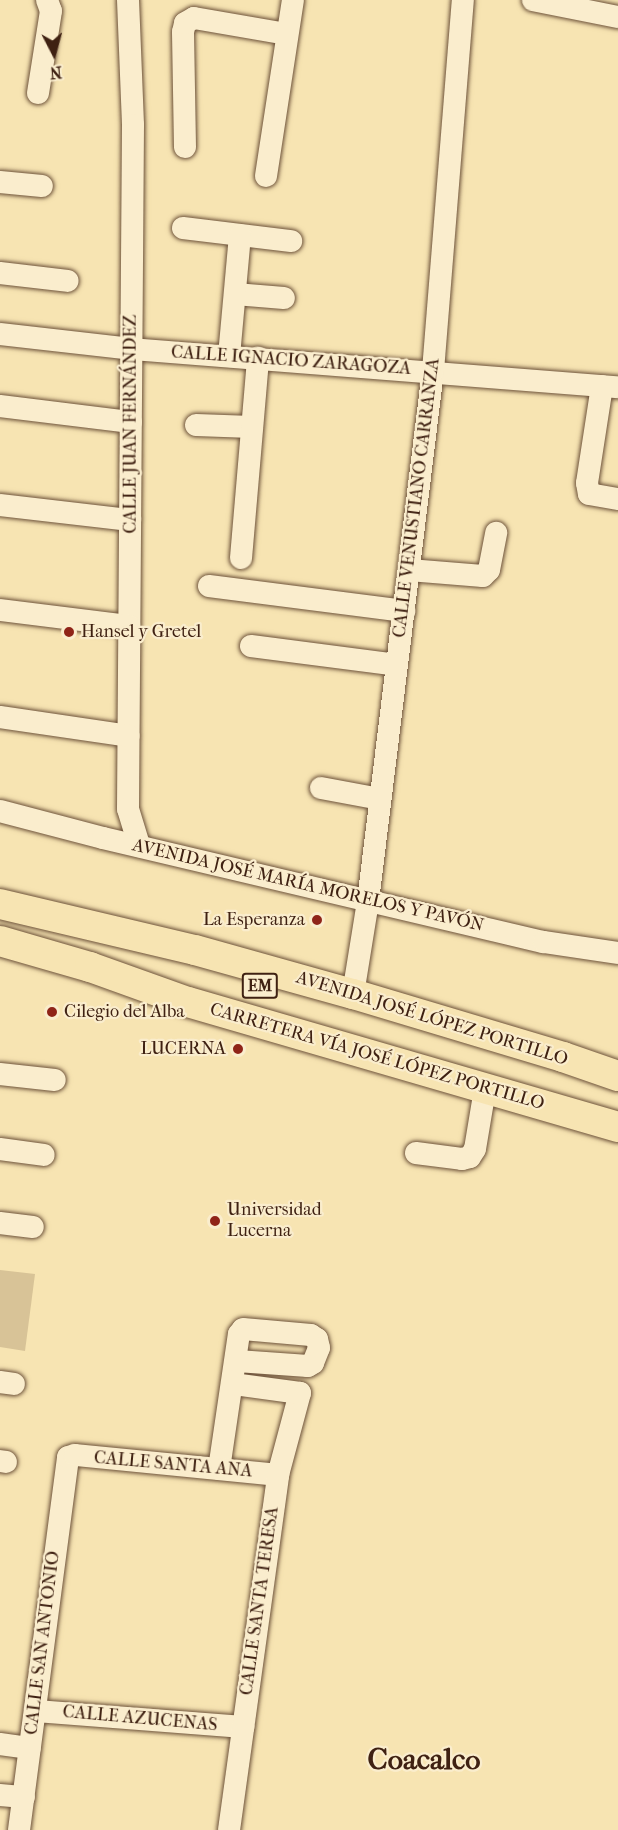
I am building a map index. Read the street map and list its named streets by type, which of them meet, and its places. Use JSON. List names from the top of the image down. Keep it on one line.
{"streets":{"main road":["EM","AVENIDA JOSÉ LÓPEZ PORTILLO","CARRETERA VÍA JOSÉ LÓPEZ PORTILLO"],"street":["CALLE IGNACIO ZARAGOZA","CALLE JUAN FERNÁNDEZ","CALLE VENUSTIANO CARRANZA","AVENIDA JOSÉ MARÍA MORELOS Y PAVÓN","CALLE SANTA ANA","CALLE SANTA TERESA","CALLE SAN ANTONIO","CALLE AZUCENAS"]},"crossings":[["CALLE IGNACIO ZARAGOZA","CALLE JUAN FERNÁNDEZ"],["CALLE IGNACIO ZARAGOZA","CALLE VENUSTIANO CARRANZA"],["CALLE JUAN FERNÁNDEZ","AVENIDA JOSÉ MARÍA MORELOS Y PAVÓN"],["CALLE VENUSTIANO CARRANZA","AVENIDA JOSÉ MARÍA MORELOS Y PAVÓN"],["CALLE VENUSTIANO CARRANZA","AVENIDA JOSÉ LÓPEZ PORTILLO"],["CALLE SANTA ANA","CALLE SANTA TERESA"],["CALLE SANTA ANA","CALLE SAN ANTONIO"],["CALLE SANTA TERESA","CALLE AZUCENAS"],["CALLE SAN ANTONIO","CALLE AZUCENAS"]],"districts":["Coacalco"],"places":["Hansel y Gretel","La Esperanza","Cilegio del Alba","LUCERNA","Universidad Lucerna"],"north":"bottom"}
